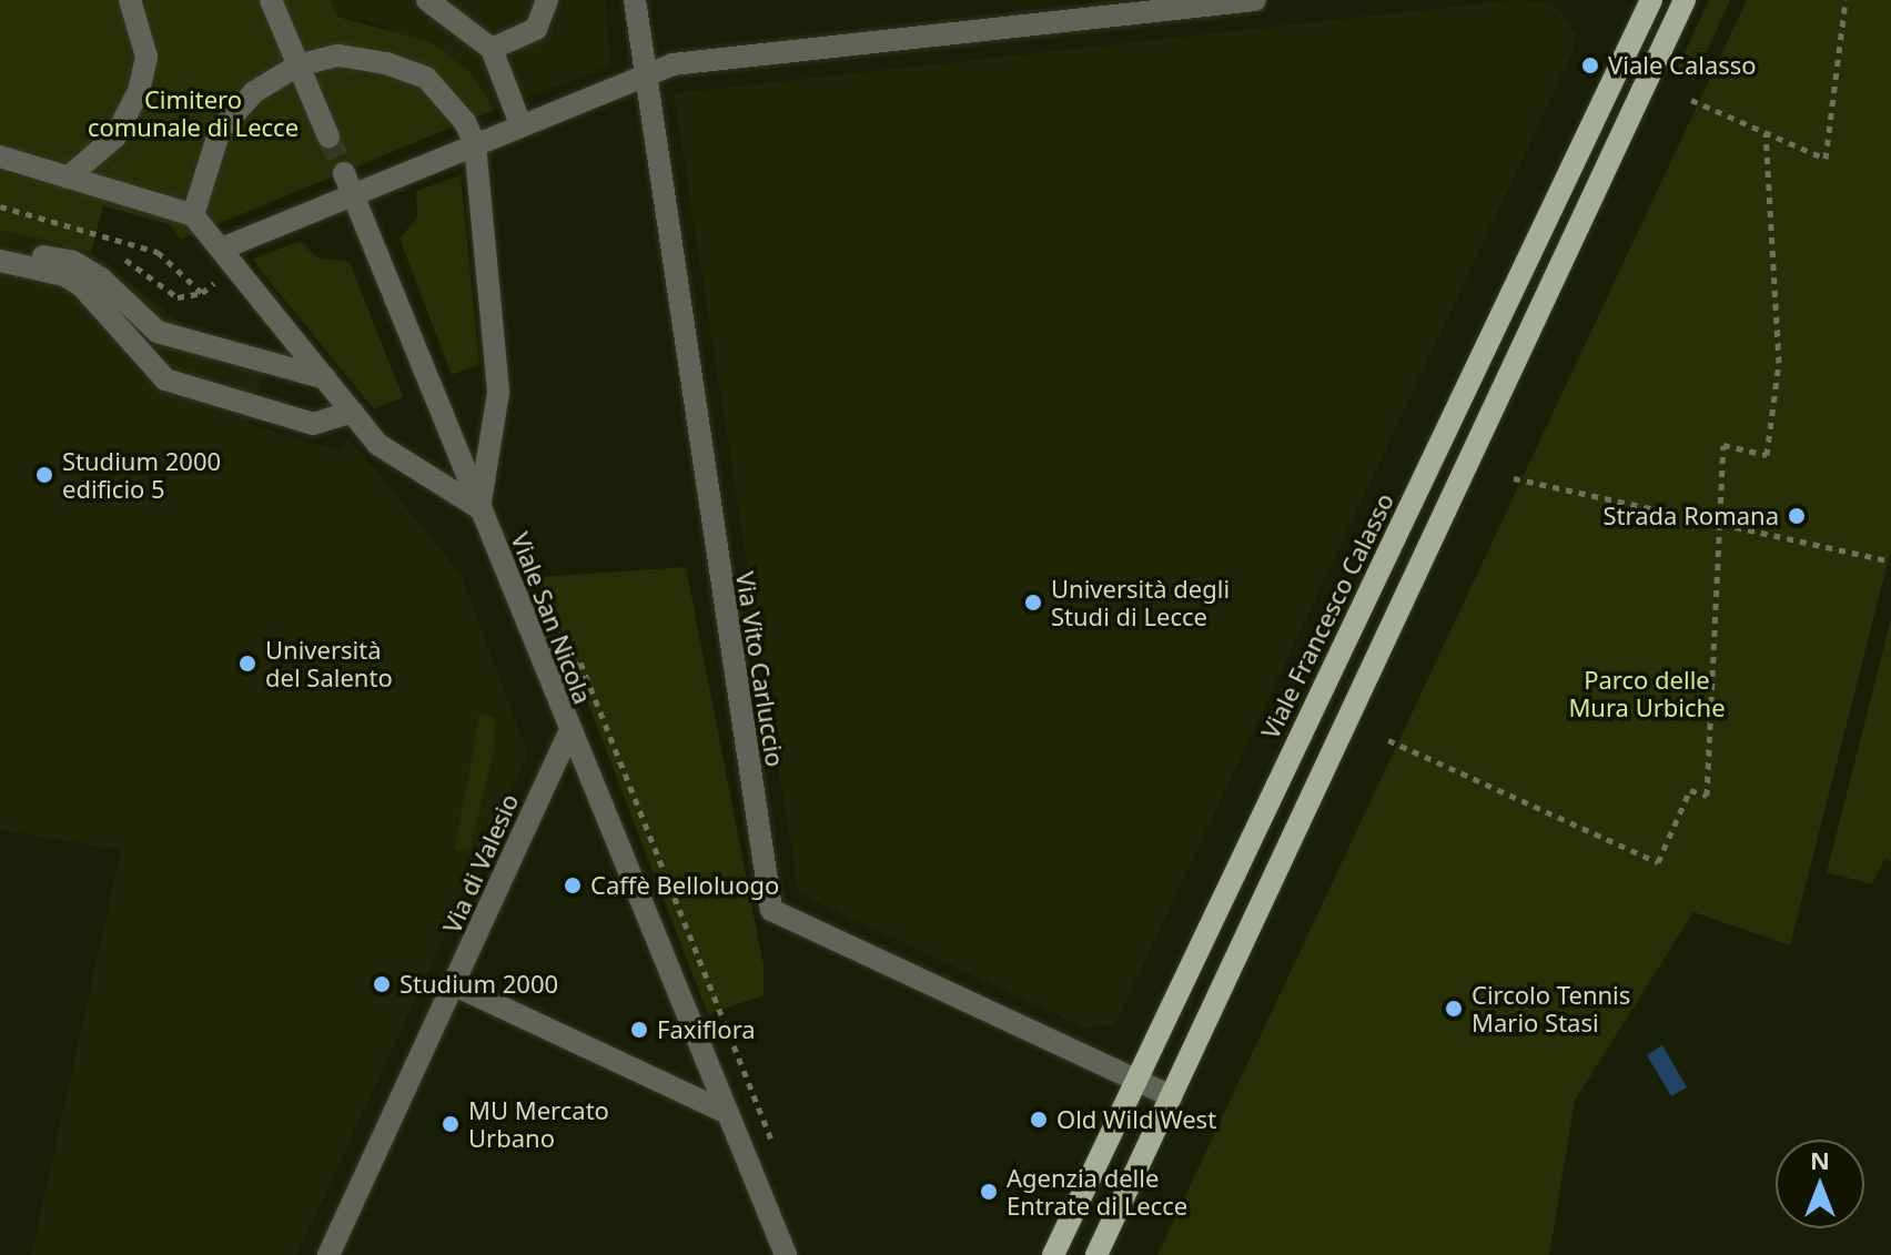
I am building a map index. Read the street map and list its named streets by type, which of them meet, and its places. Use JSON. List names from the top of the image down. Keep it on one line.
{"streets":{"main road":["Viale Francesco Calasso"],"street":["Viale San Nicola","Via Vito Carluccio","Via di Valesio"]},"crossings":[["Viale Francesco Calasso","Via Vito Carluccio"],["Viale San Nicola","Via di Valesio"]],"parks":["Cimitero comunale di Lecce","Parco delle Mura Urbiche"],"places":["Viale Calasso","Studium 2000 edificio 5","Strada Romana","Università degli Studi di Lecce","Università del Salento","Caffè Belloluogo","Studium 2000","Circolo Tennis Mario Stasi","Faxiflora","Old Wild West","MU Mercato Urbano","Agenzia delle Entrate di Lecce"],"north":"top"}
